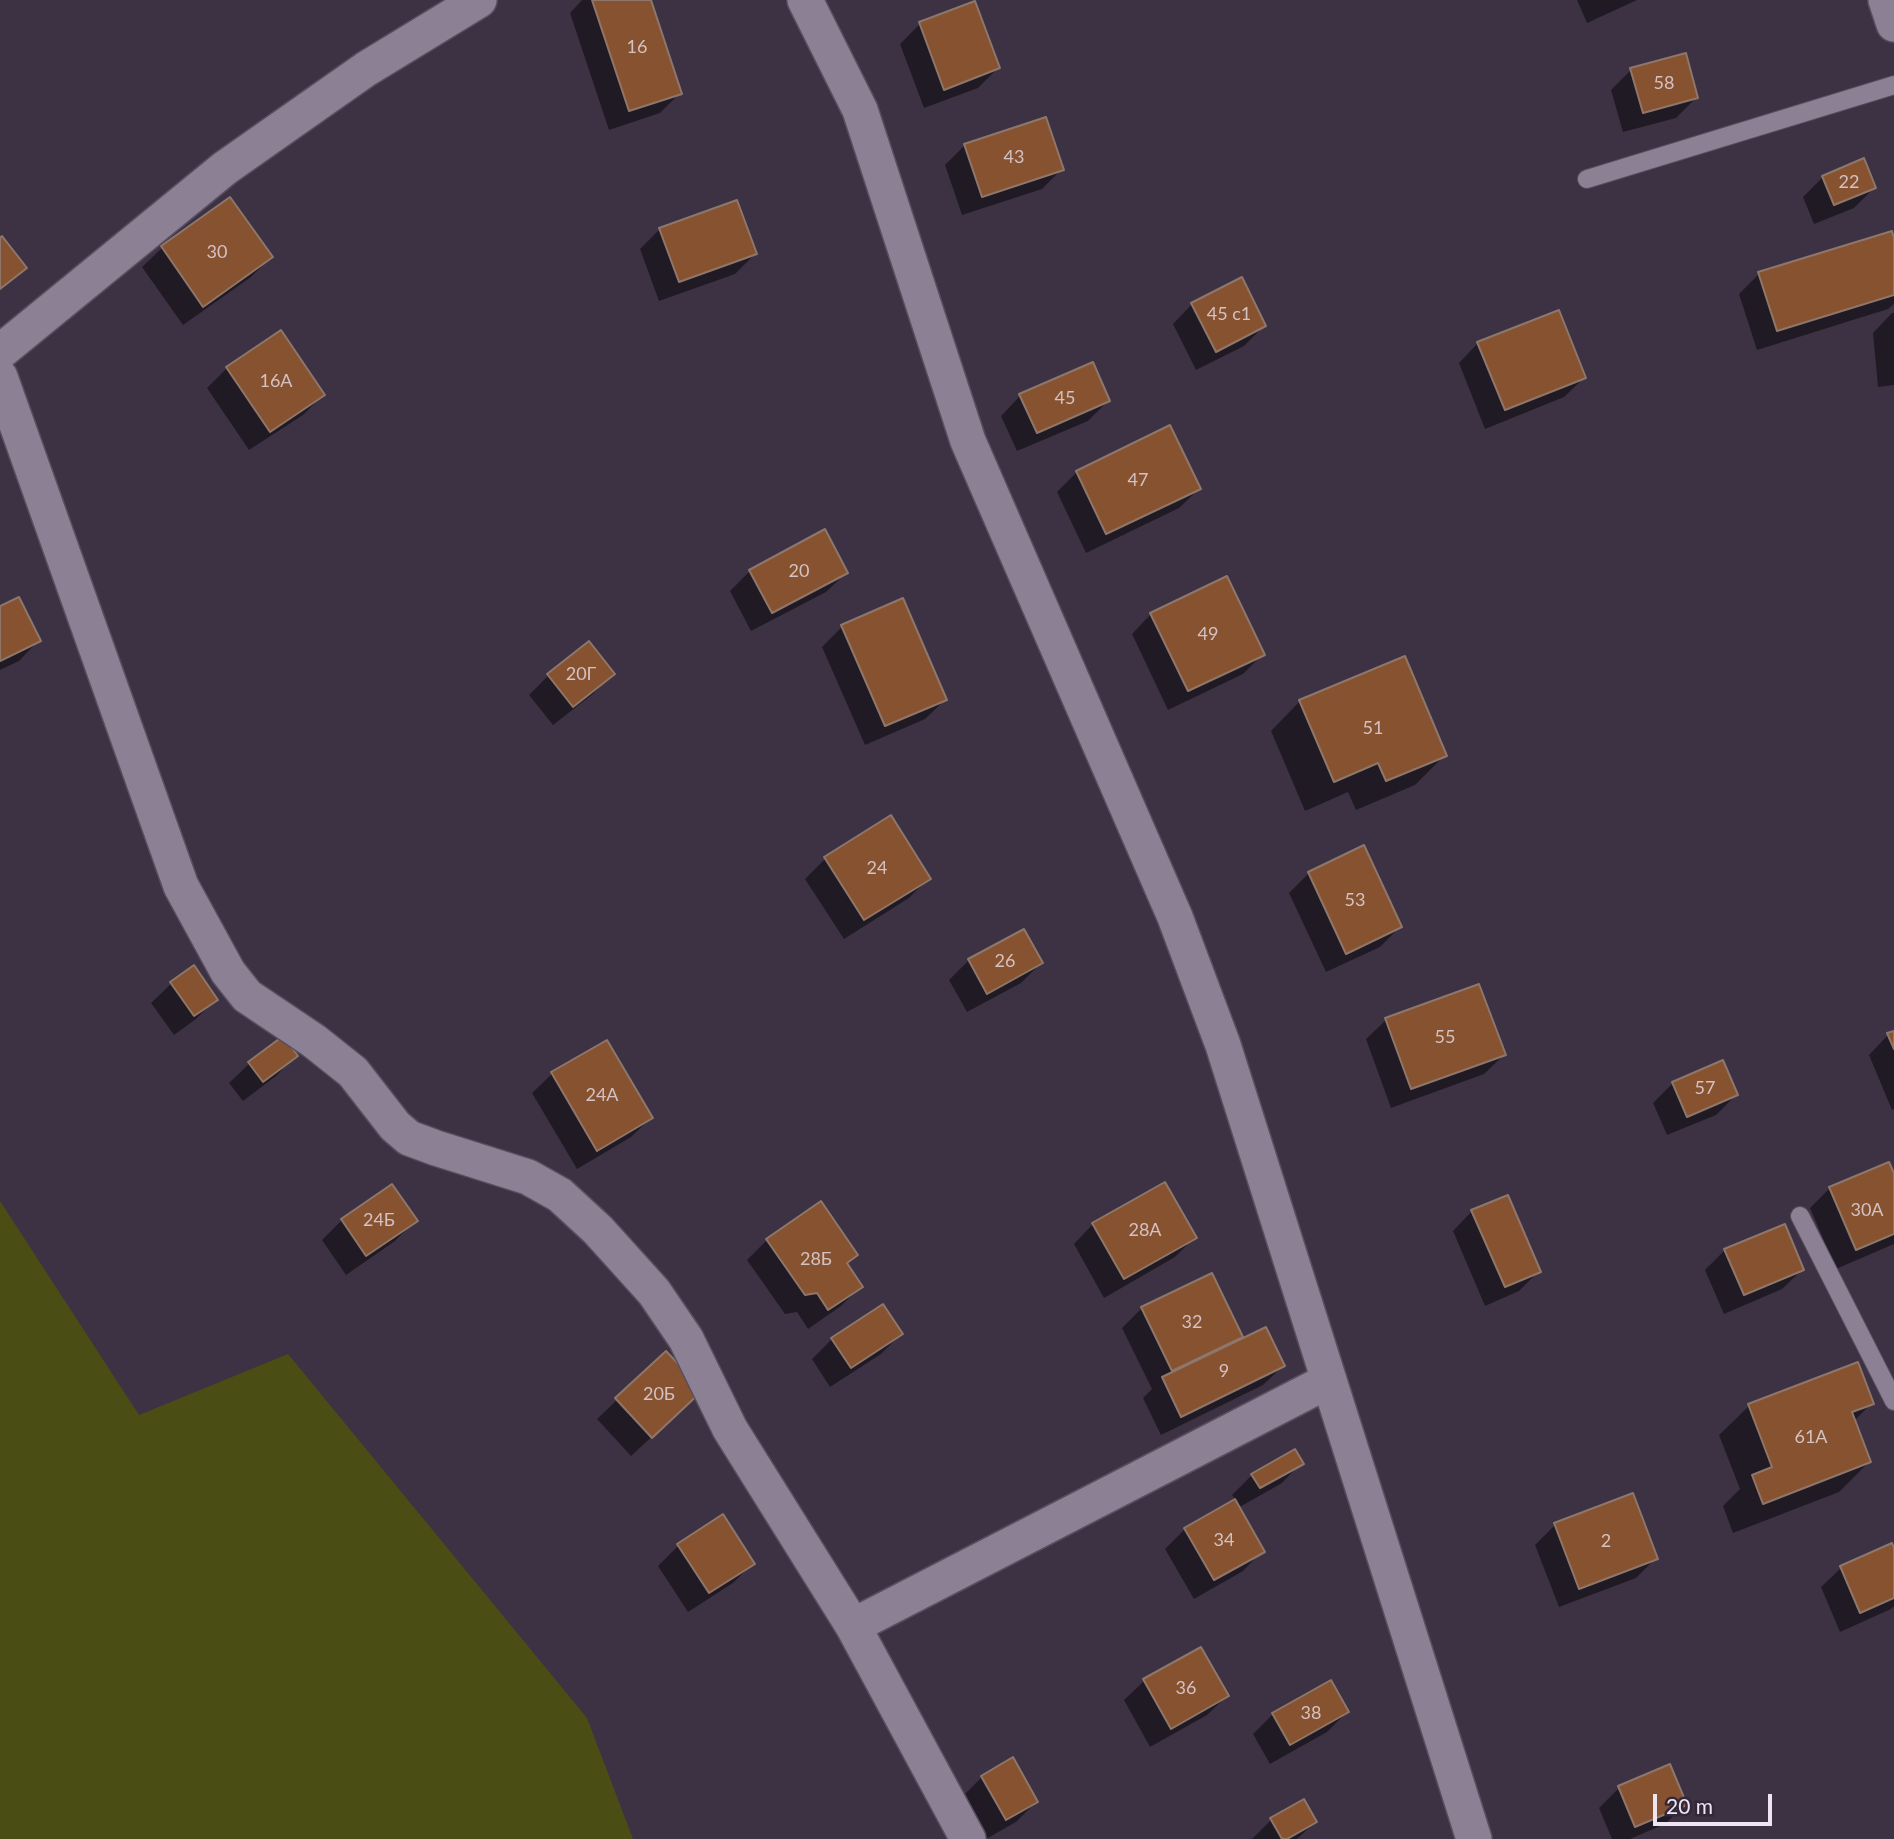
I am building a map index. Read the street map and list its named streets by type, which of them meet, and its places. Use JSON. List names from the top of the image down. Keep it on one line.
{"house_numbers":["16","58","43","22","30","45 с1","16А","45","47","20","49","20Г","51","24","53","26","55","57","24А","30А","24Б","28А","28Б","32","9","20Б","61А","34","2","36","38"],"scale_bar":"20 m"}
